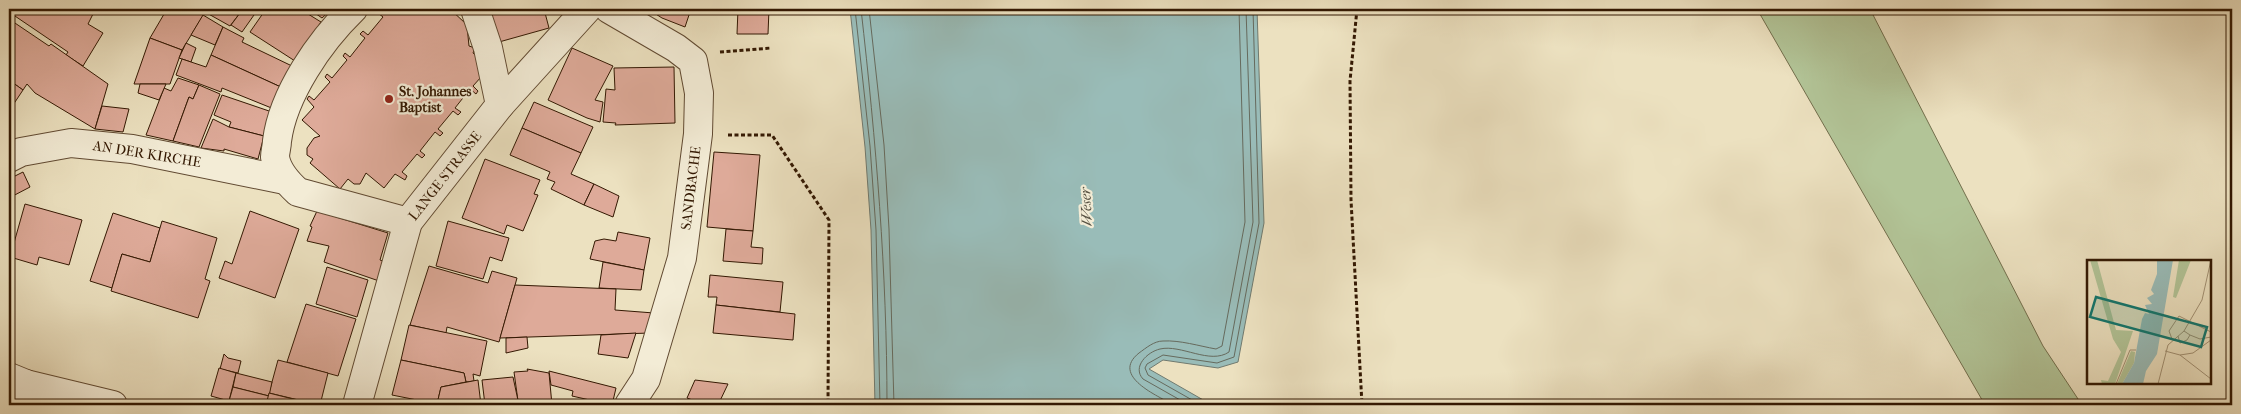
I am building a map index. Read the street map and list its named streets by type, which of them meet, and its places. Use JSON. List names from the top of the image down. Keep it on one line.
{"streets":{"street":["AN DER KIRCHE","LANGE STRASSE","SANDBACHE"]},"crossings":[["AN DER KIRCHE","LANGE STRASSE"]],"water":["Weser"],"places":["St. Johannes Baptist"]}
